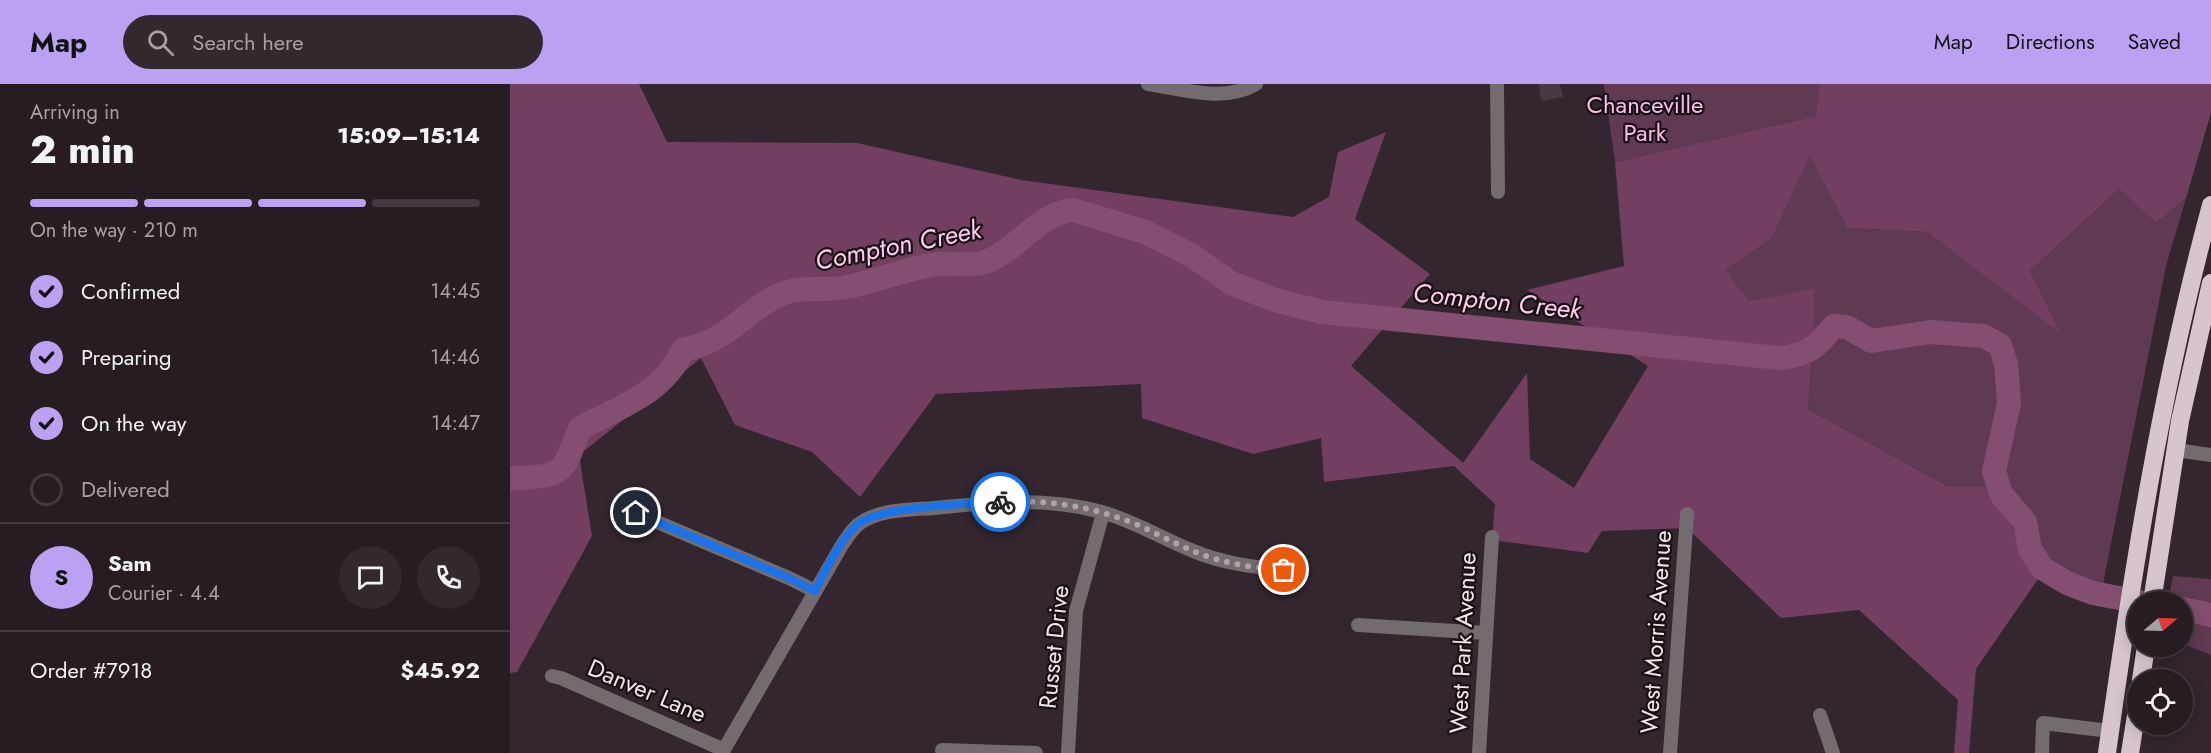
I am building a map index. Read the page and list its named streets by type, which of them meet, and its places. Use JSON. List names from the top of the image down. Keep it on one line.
{"streets":{"street":["West Morris Avenue","West Park Avenue","Russet Drive","Danver Lane"]},"water":["Compton Creek"],"parks":["Chanceville Park"],"north":"right","page":{"header":"Map","search":"Search here","nav":["Map","Directions","Saved"],"heading":["2 min","Arriving in","15:09–15:14"],"panel":["Sam","Courier · 4.4","Order #7918","$45.92"],"bar":"On the way · 210 m","list":[["Confirmed","14:45"],["Preparing","14:46"],["On the way","14:47"],"Delivered"],"round":"S"}}
